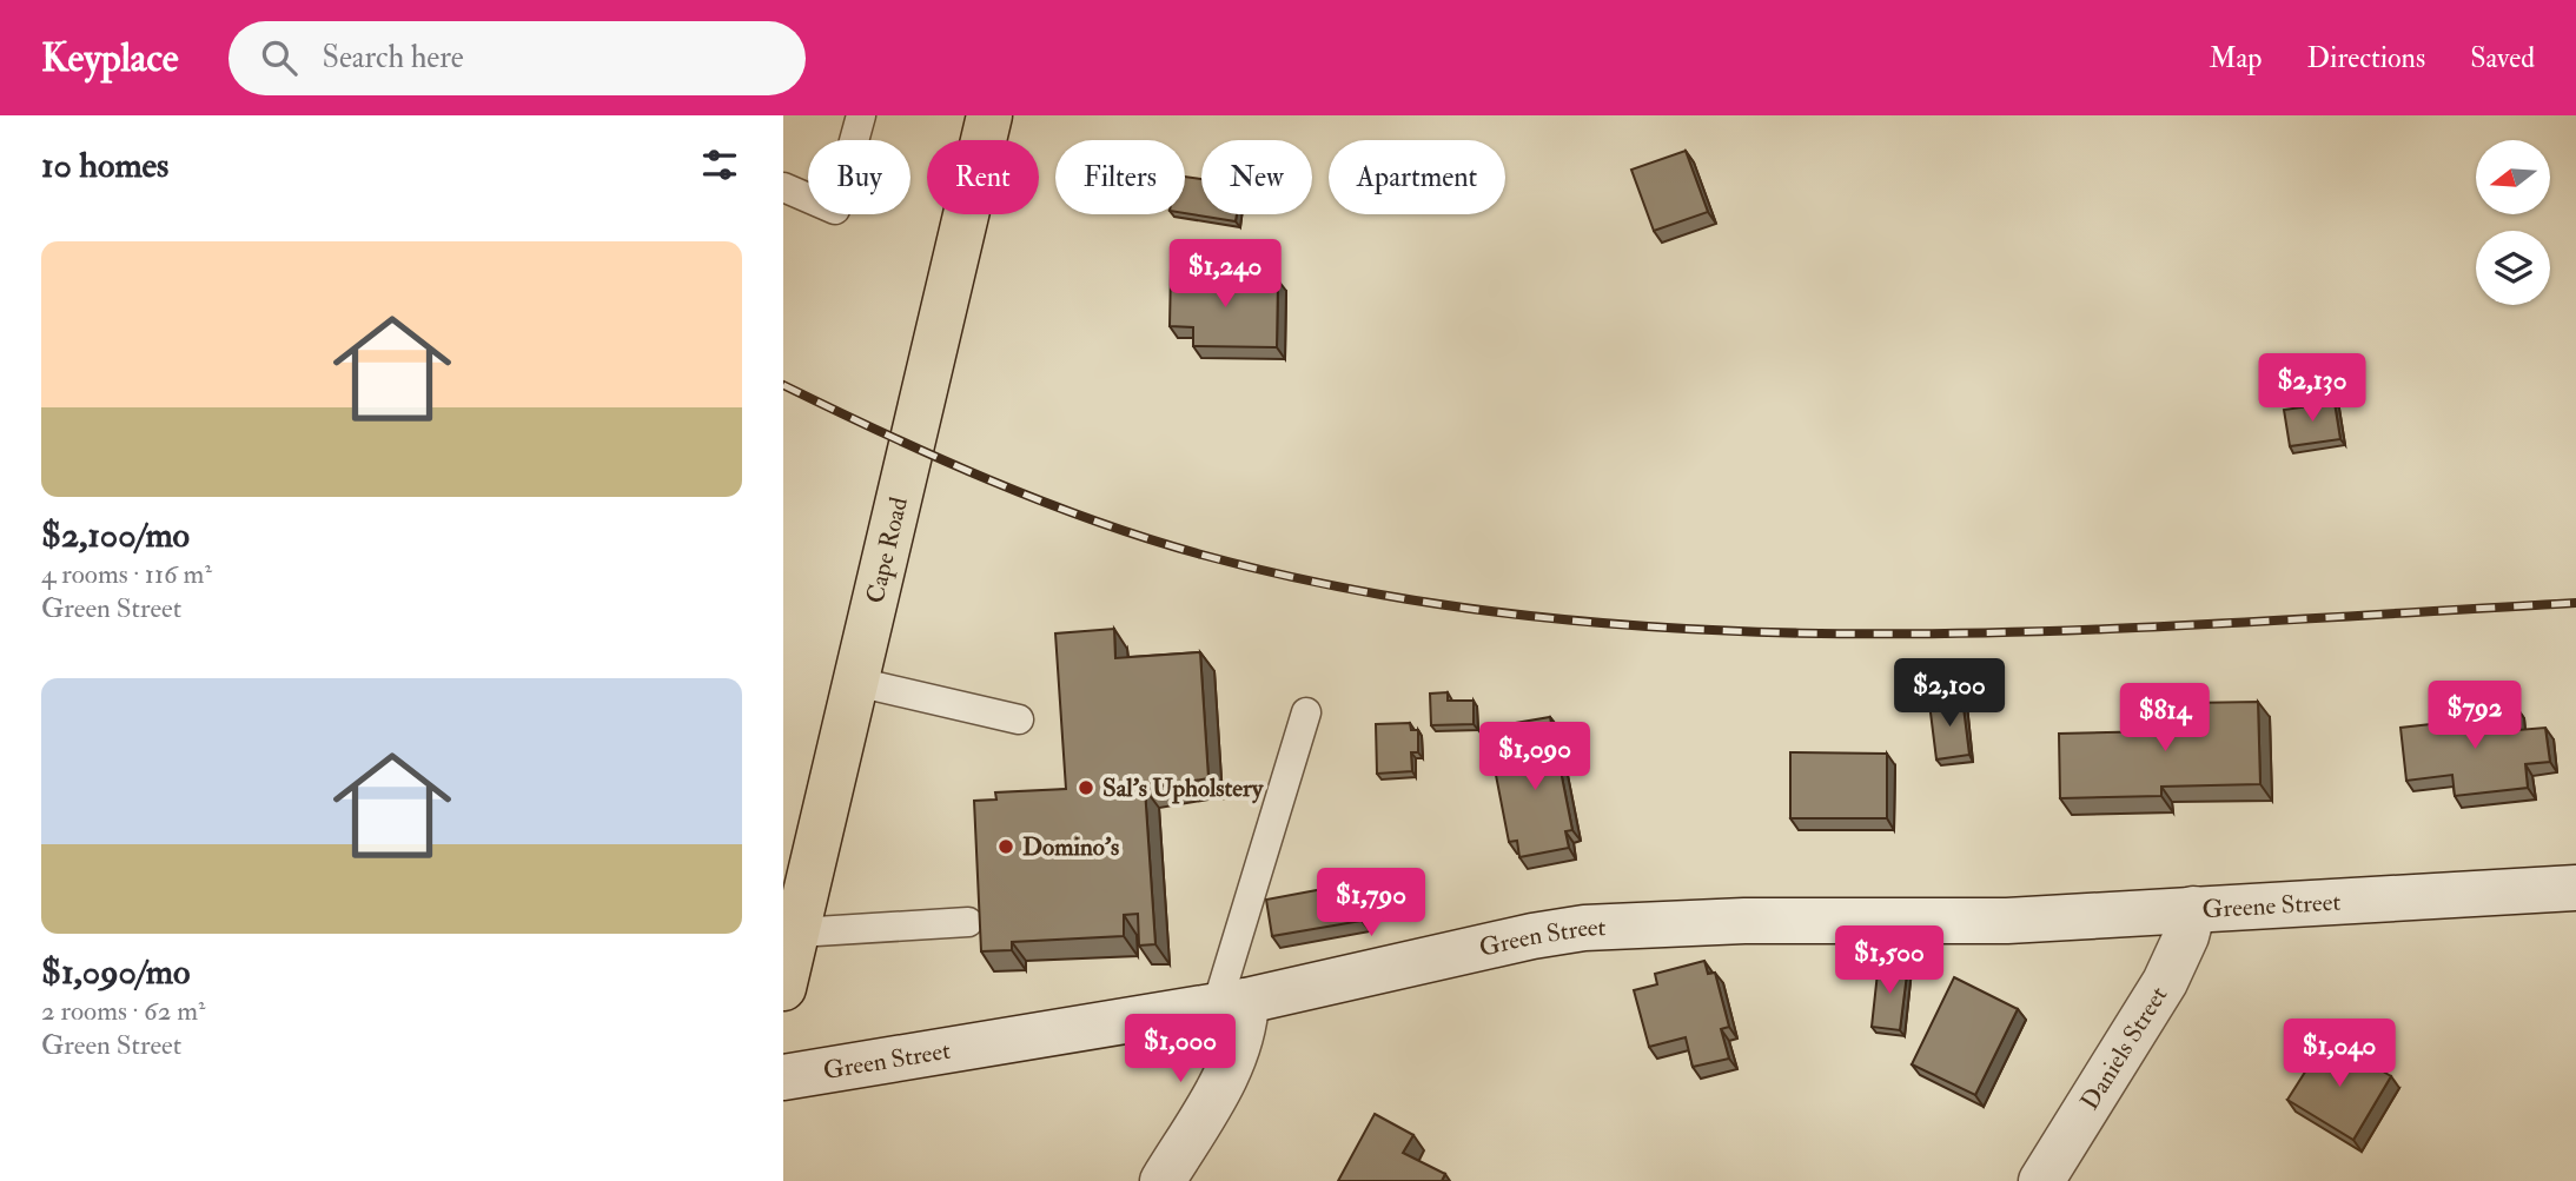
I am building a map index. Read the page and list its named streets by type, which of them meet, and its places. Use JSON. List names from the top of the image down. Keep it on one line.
{"streets":{"main road":["Cape Road"],"street":["Greene Street","Green Street","Daniels Street"]},"crossings":[["Greene Street","Green Street"],["Greene Street","Daniels Street"]],"places":["Sal's Upholstery","Domino's"],"north":"left","page":{"header":"Keyplace","search":"Search here","nav":["Map","Directions","Saved"],"heading":"10 homes","chip":["Buy","Rent","Filters","New","Apartment"],"list":[{"name":"$2,100/mo","note":"4 rooms · 116 m² · Green Street"},{"name":"$1,090/mo","note":"2 rooms · 62 m² · Green Street"}],"price":["$1,240","$2,130","$2,100","$792","$814","$1,090","$1,790","$1,500","$1,000","$1,040"]}}
